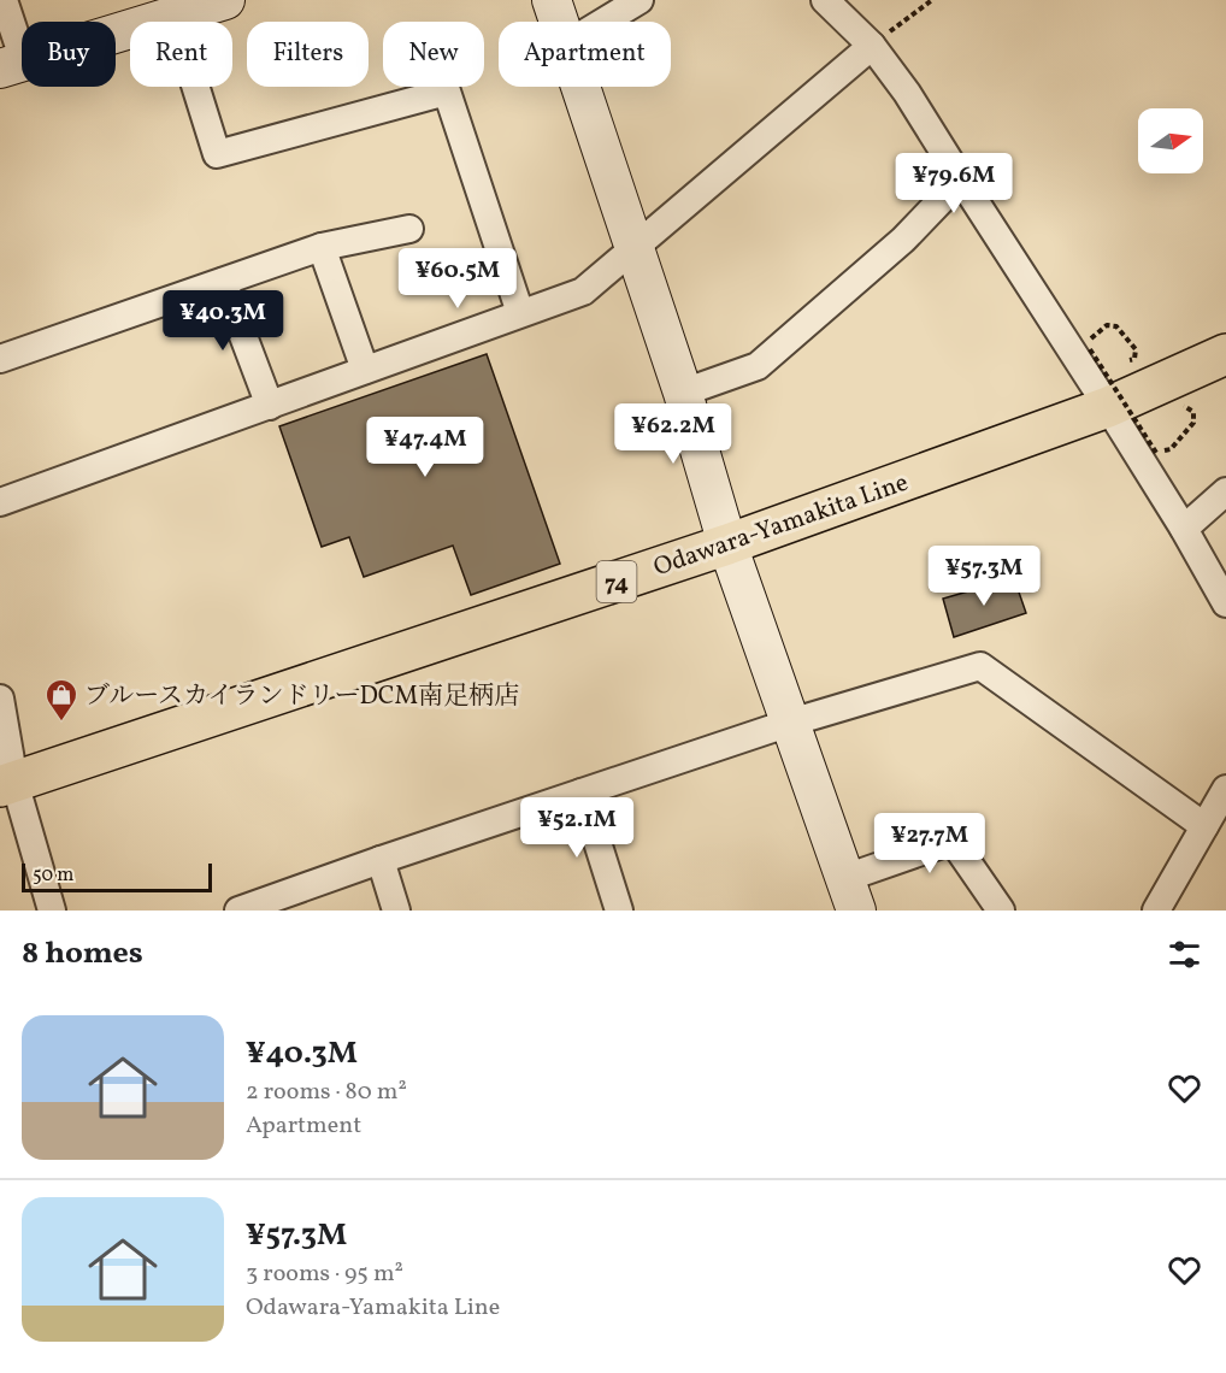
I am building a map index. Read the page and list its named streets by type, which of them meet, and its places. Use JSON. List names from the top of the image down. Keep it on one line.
{"streets":{"main road":["Odawara-Yamakita Line","74"]},"places":{"shop":["ブルースカイランドリーDCM南足柄店"]},"scale_bar":"50 m","north":"right","page":{"chip":["Buy","Rent","Filters","New","Apartment"],"price":["¥79.6M","¥60.5M","¥40.3M","¥62.2M","¥47.4M","¥57.3M","¥52.1M","¥27.7M"],"scale":"50 m","heading":"8 homes","list":[{"name":"¥40.3M","note":"2 rooms · 80 m² · Apartment"},{"name":"¥57.3M","note":"3 rooms · 95 m² · Odawara-Yamakita Line"}]}}
